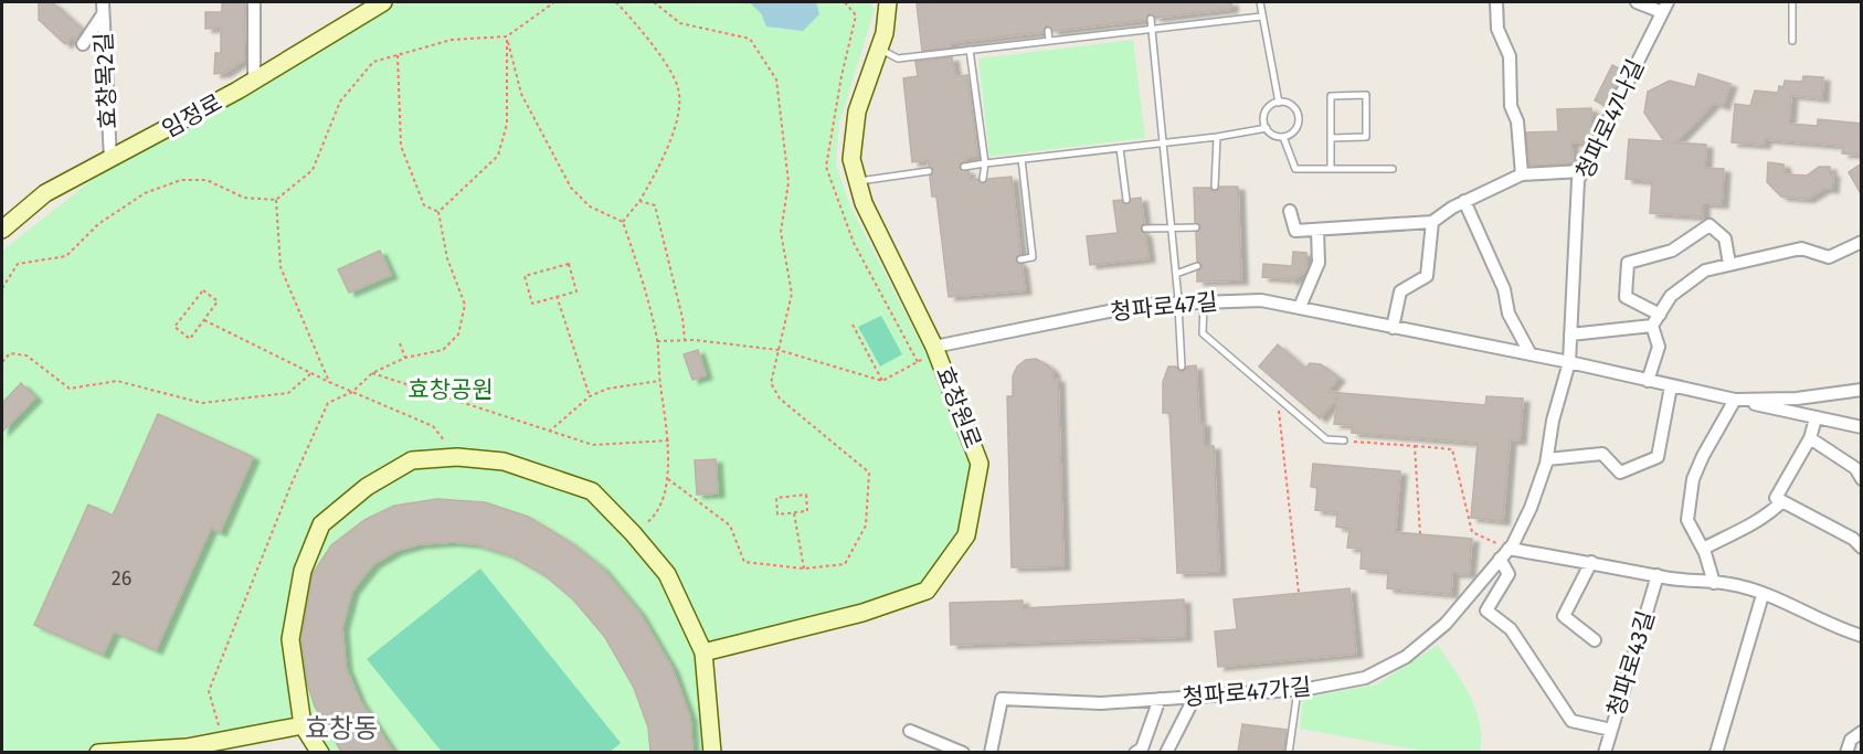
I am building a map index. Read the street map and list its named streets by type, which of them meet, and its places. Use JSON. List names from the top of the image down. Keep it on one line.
{"streets":{"street":["효창목2길","임정로","청파로47나길","청파로47길","효창원로","청파로43길","청파로47가길"]},"crossings":[["효창목2길","임정로"],["청파로47나길","청파로47길"],["청파로47나길","청파로47가길"],["청파로47길","효창원로"],["청파로47길","청파로47가길"]],"districts":["효창동"],"parks":["효창공원"],"house_numbers":["26"]}
